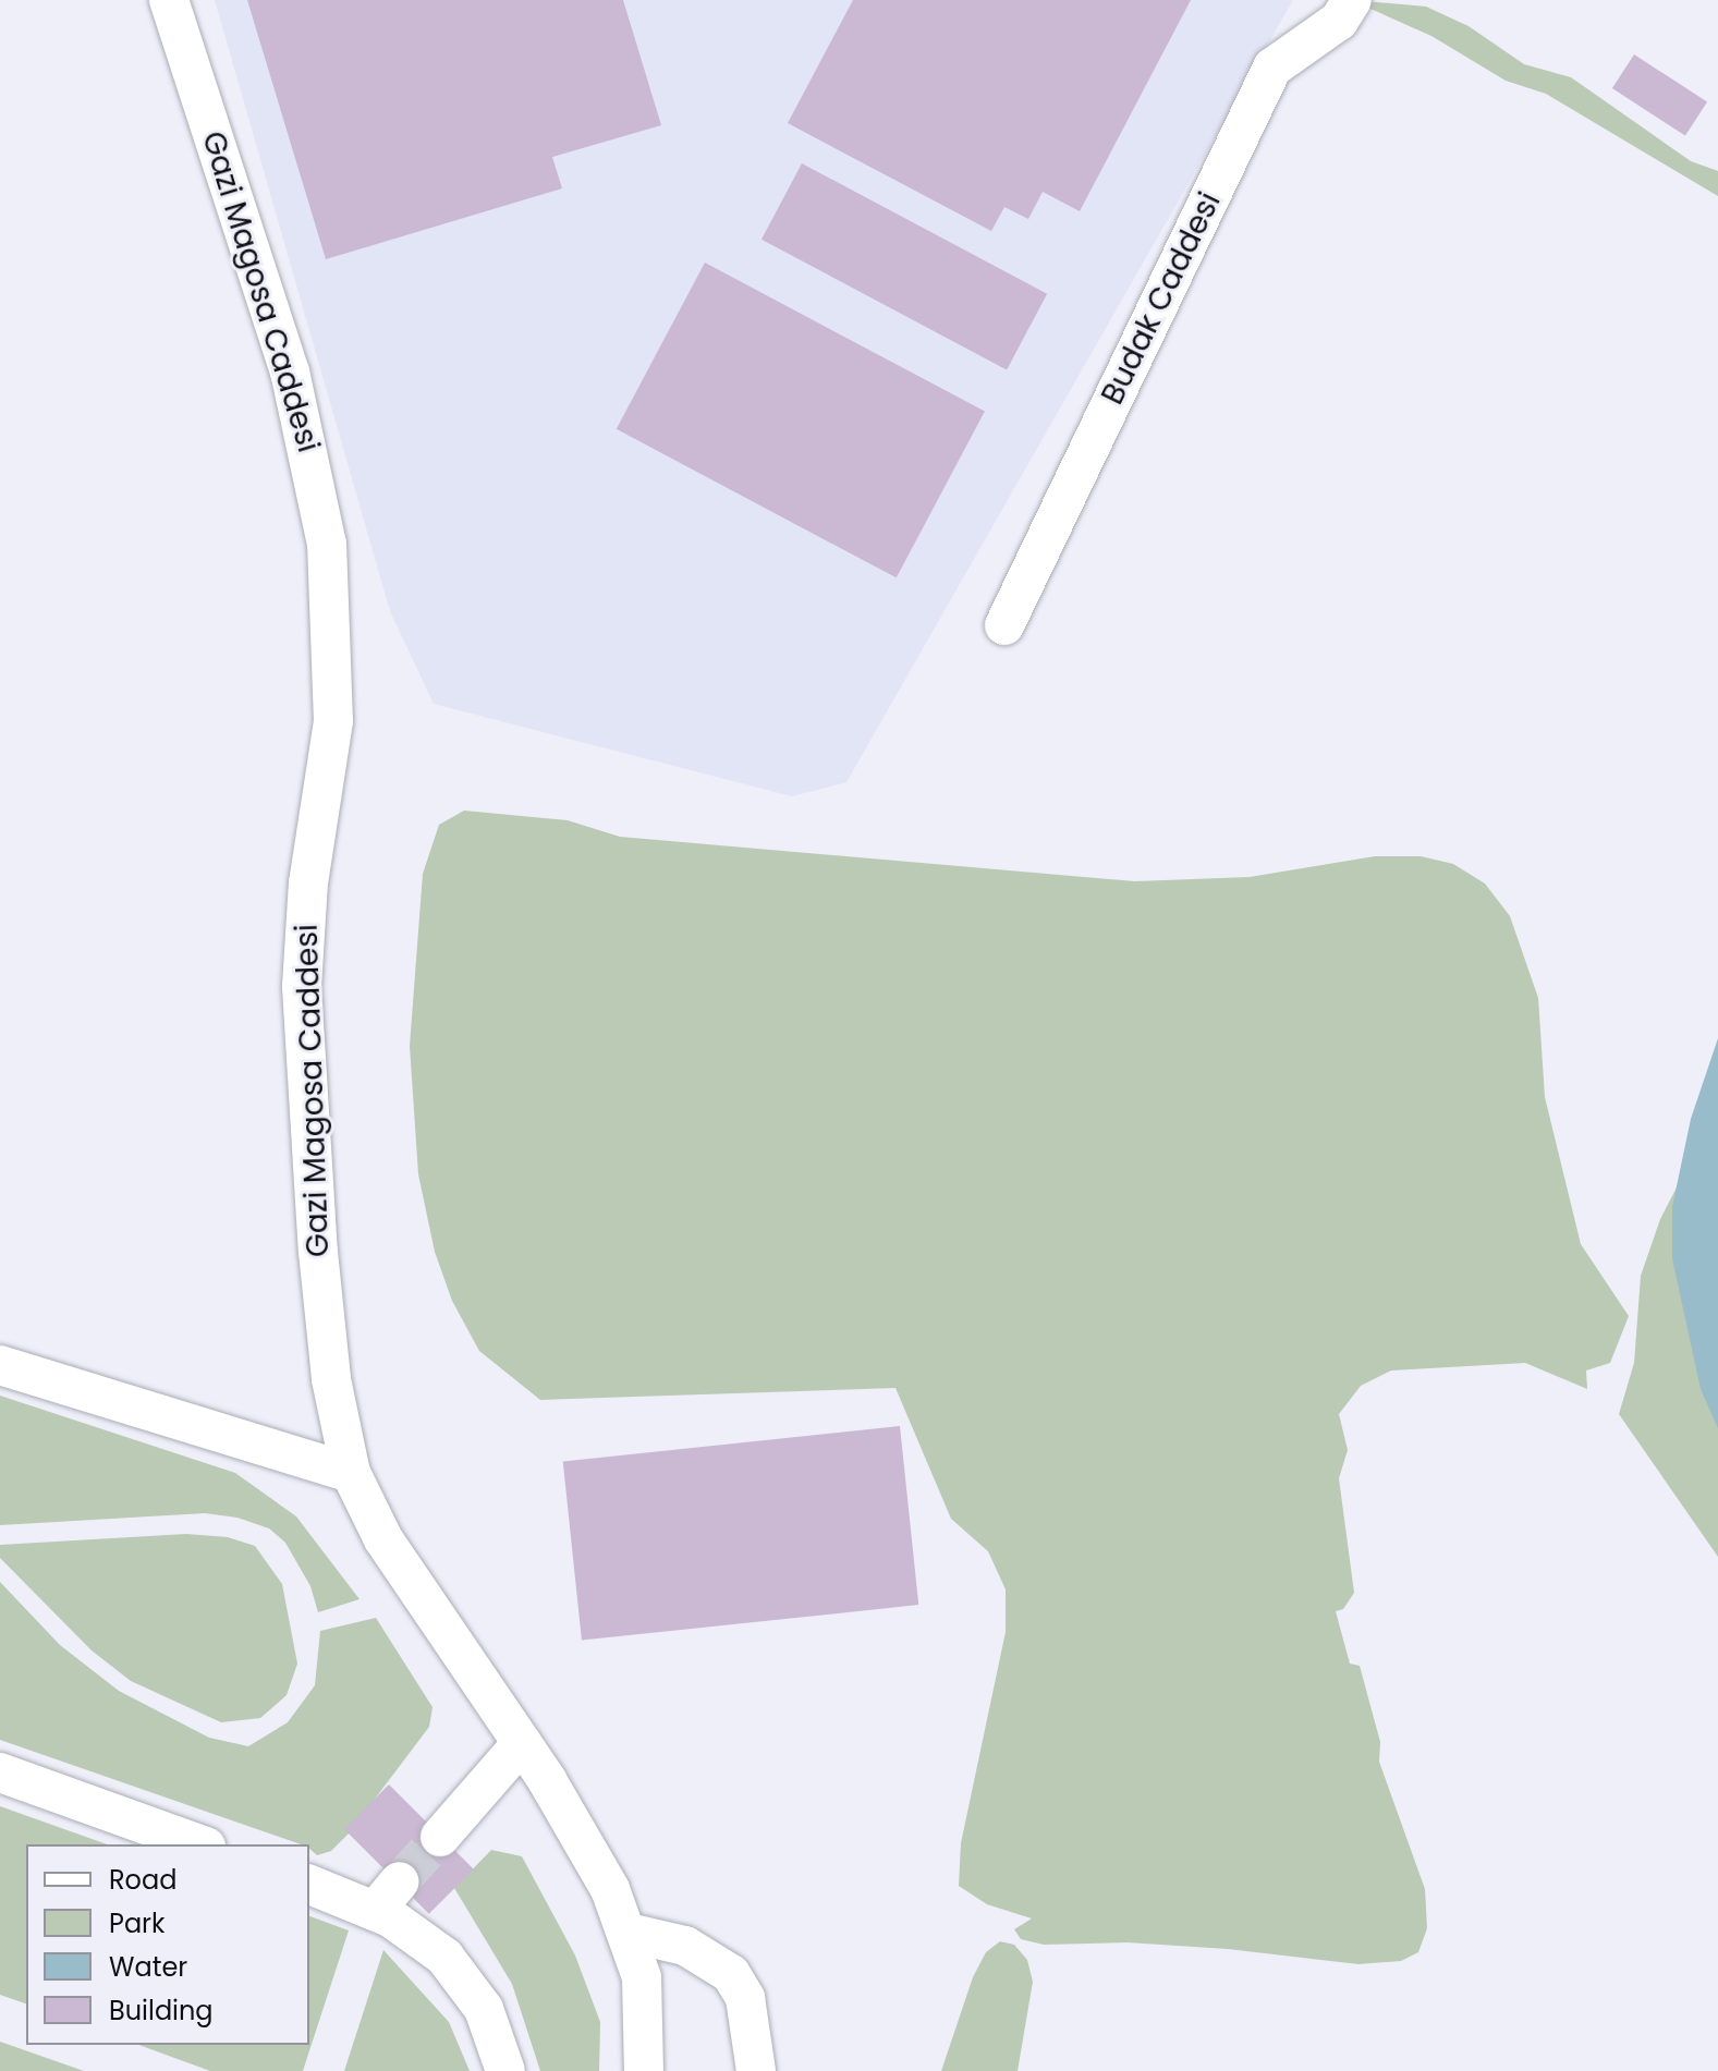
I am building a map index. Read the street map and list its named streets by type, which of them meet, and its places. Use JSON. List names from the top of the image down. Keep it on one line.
{"streets":{"street":["Gazi Magosa Caddesi","Budak Caddesi"]},"legend":["Road","Park","Water","Building"]}
